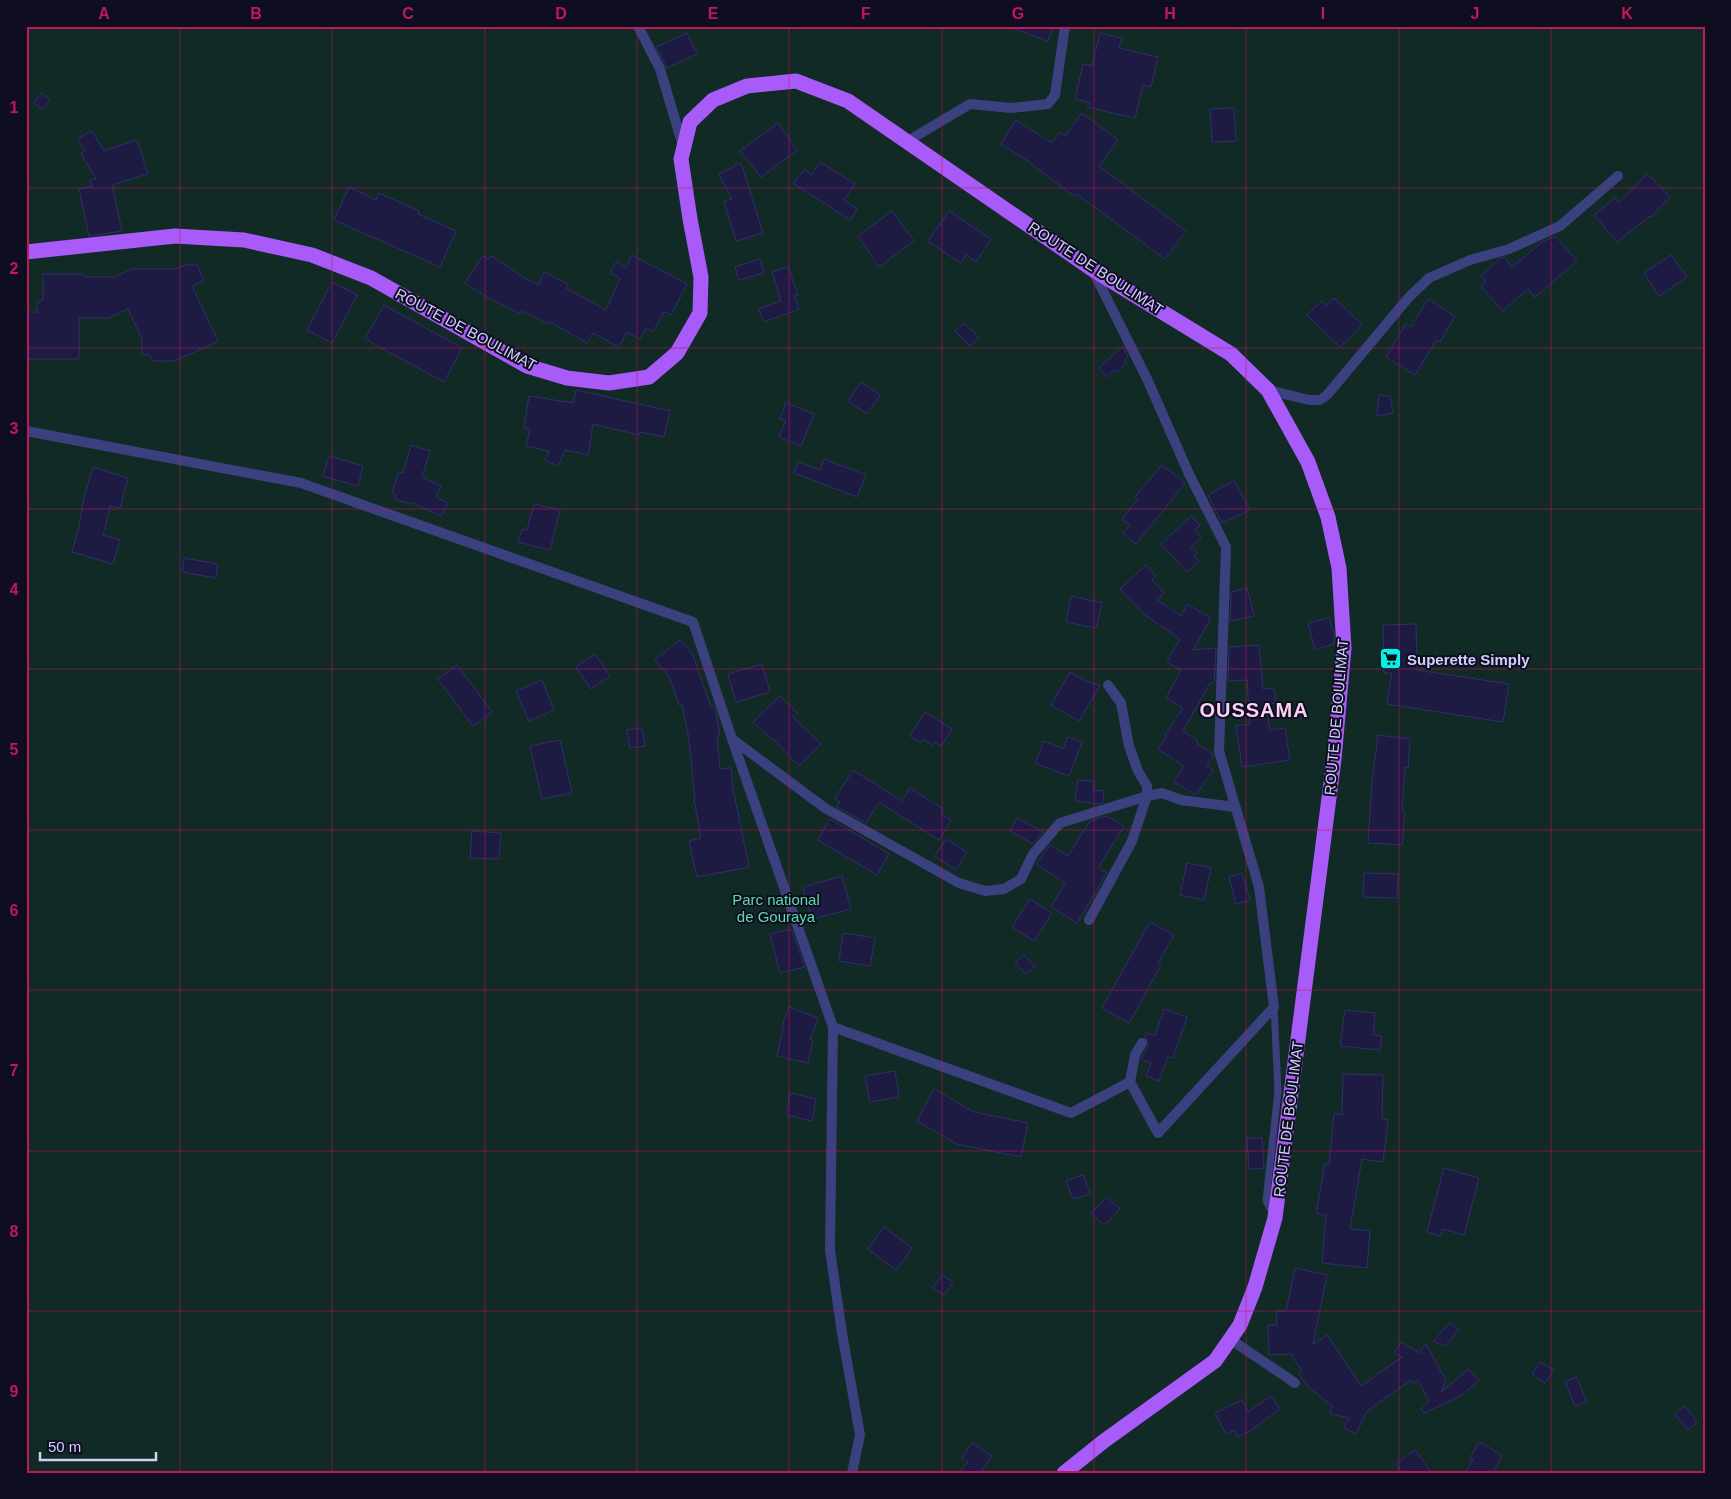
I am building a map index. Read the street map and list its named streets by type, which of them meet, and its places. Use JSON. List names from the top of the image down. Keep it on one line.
{"streets":{"main road":["ROUTE DE BOULIMAT"]},"districts":["OUSSAMA"],"parks":["Parc national de Gouraya"],"places":{"supermarket":["Superette Simply"]},"scale_bar":"50 m","grid":{"columns":["A","B","C","D","E","F","G","H","I","J","K"],"rows":["1","2","3","4","5","6","7","8","9"]}}
